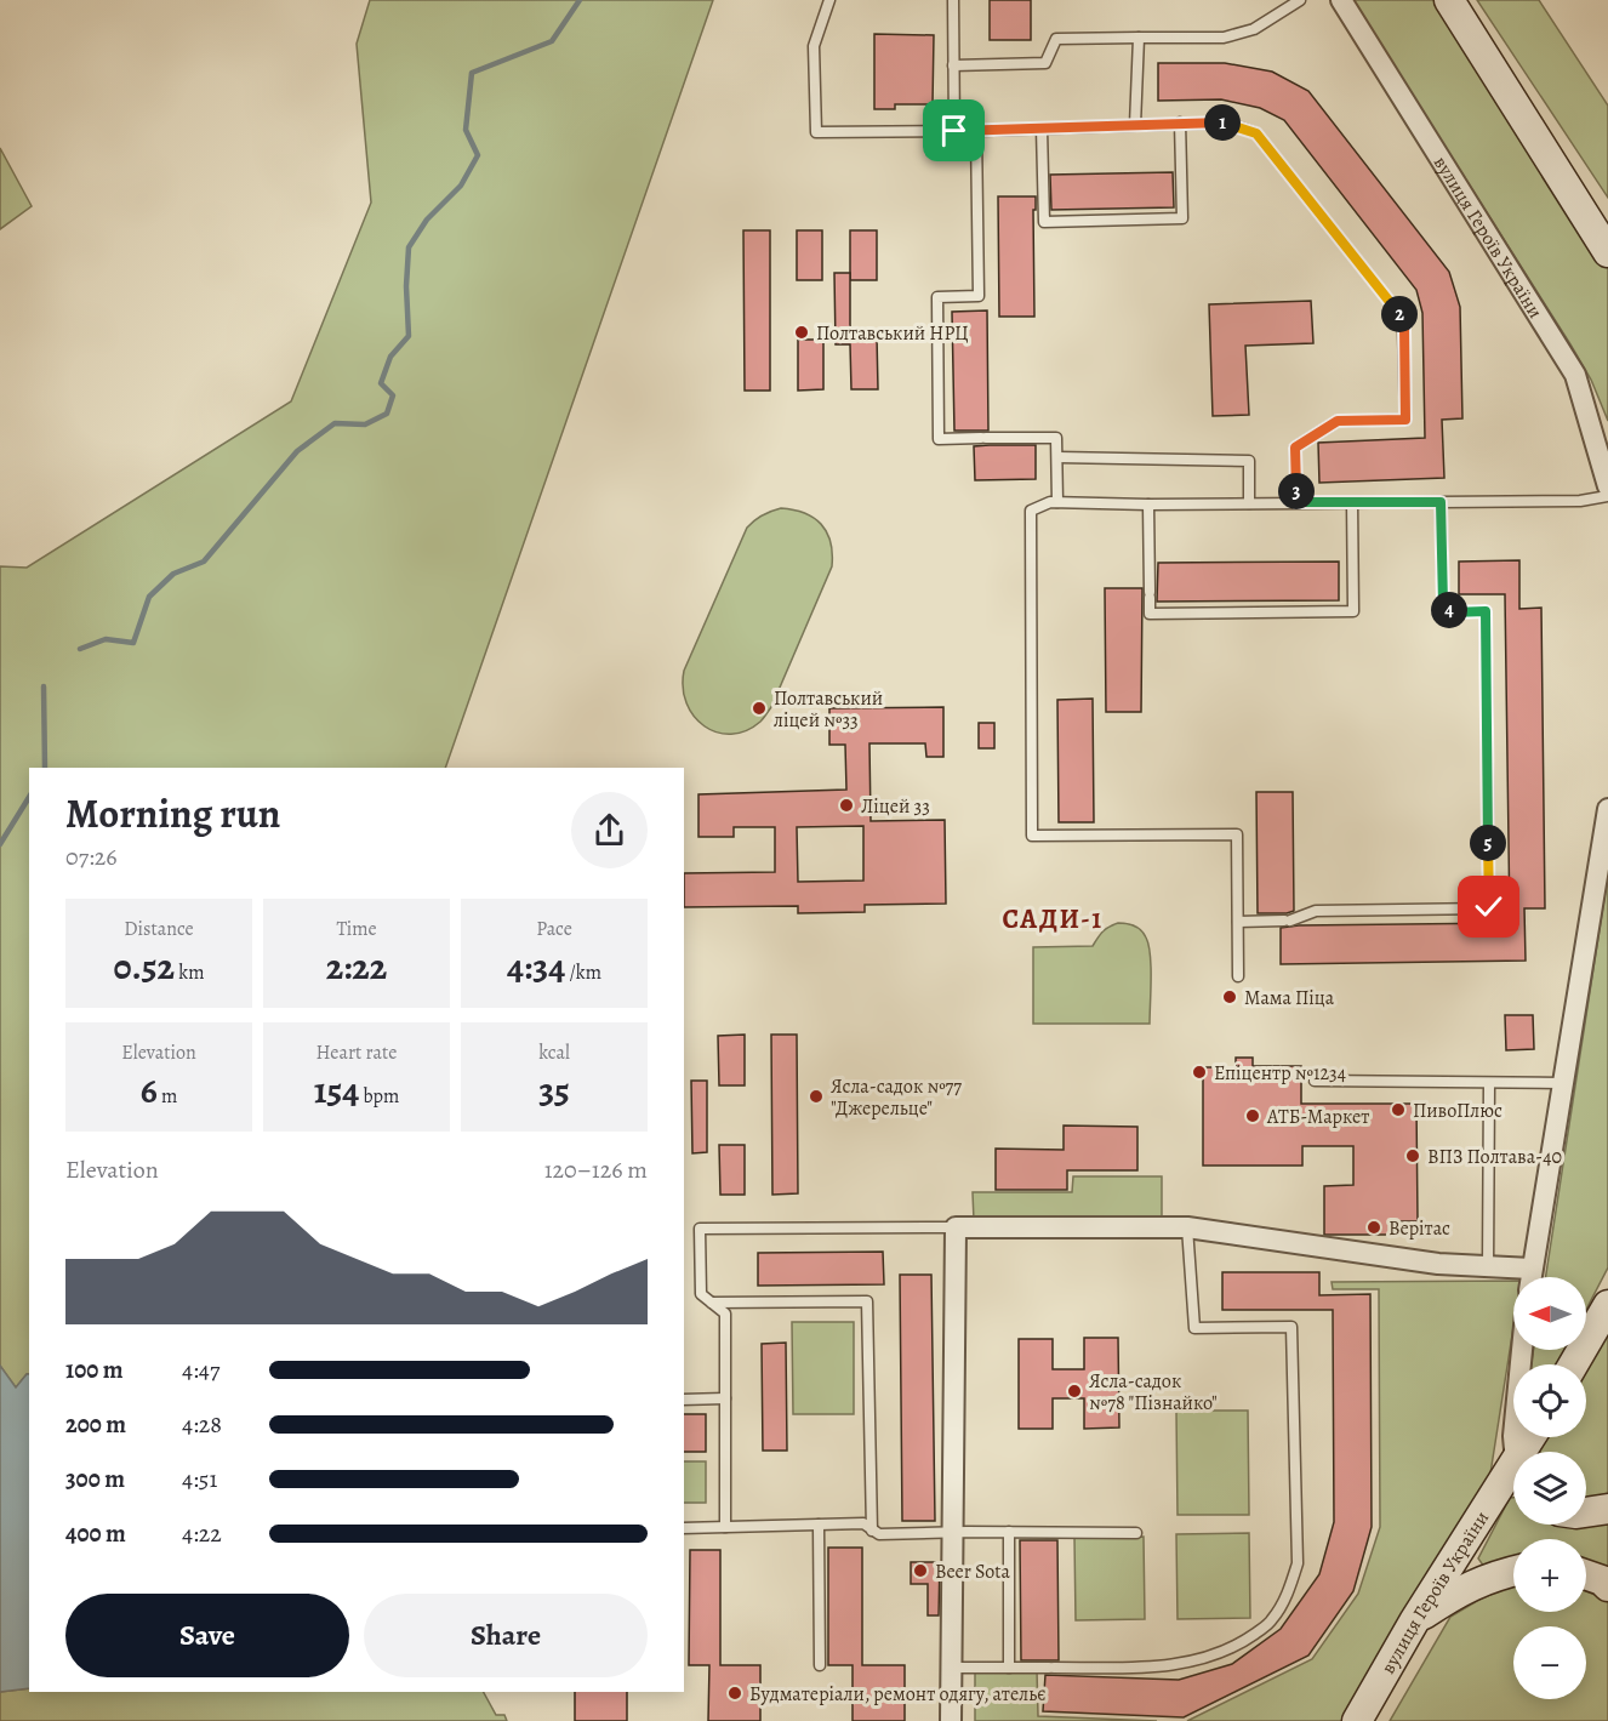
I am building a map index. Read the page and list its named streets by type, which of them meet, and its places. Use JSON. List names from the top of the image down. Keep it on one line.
{"streets":{"main road":["вулиця Героїв України"]},"districts":["САДИ-1"],"places":["Полтавський НРЦ","Полтавський ліцей №33","Ліцей 33","Мама Піца","Епіцентр №1234","Ясла-садок №77 \"Джерельце\"","ПивоПлюс","АТБ-Маркет","ВПЗ Полтава-40","Верітас","Ясла-садок №78 \"Пізнайко\"","Beer Sota","Будматеріали, ремонт одягу, ательє"],"north":"left","page":{"pins":["1","2","3","4","5"],"heading":["Morning run","07:26"],"stats":[["Distance","0.52 km"],["Time","2:22"],["Pace","4:34 /km"],["Elevation","6 m"],["Heart rate","154 bpm"],["kcal","35"]],"chart":["Elevation","120–126 m"],"map_buttons":["+","−"],"list":[{"name":"100 m","note":"4:47"},{"name":"200 m","note":"4:28"},{"name":"300 m","note":"4:51"},{"name":"400 m","note":"4:22"}],"buttons":["Save","Share"]}}
